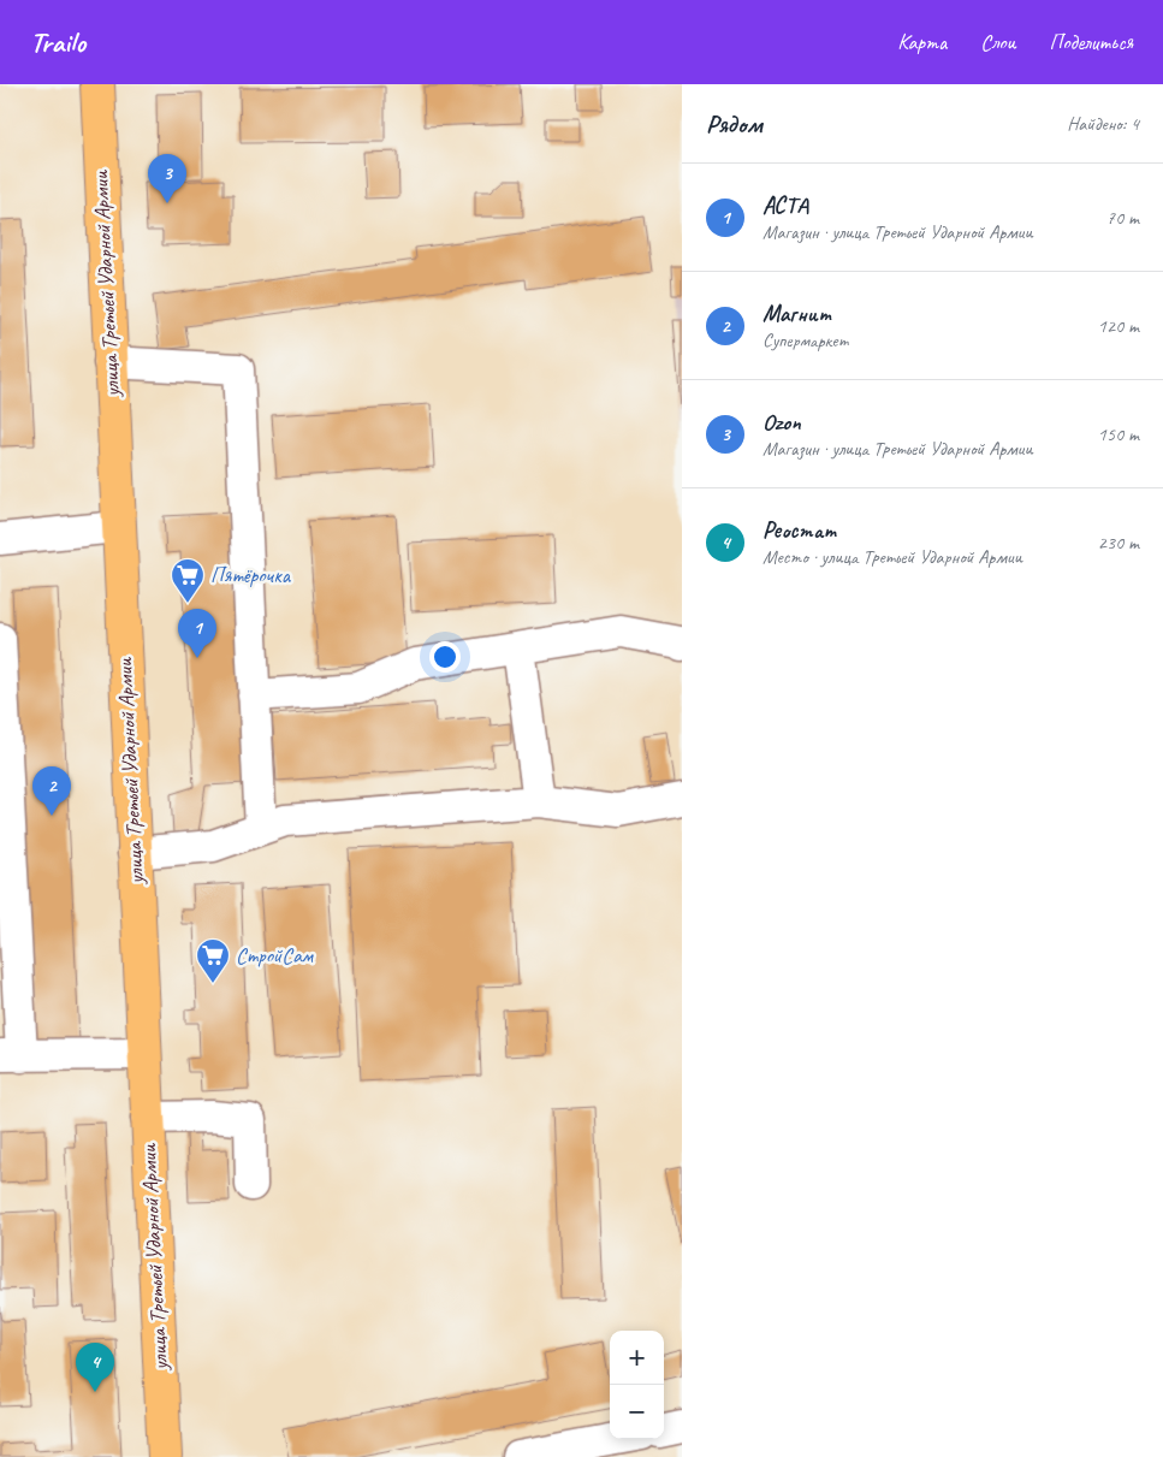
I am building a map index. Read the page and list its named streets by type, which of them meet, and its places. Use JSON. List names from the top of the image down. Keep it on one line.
{"streets":{"main road":["улица Третьей Ударной Армии"]},"places":{"supermarket":["Пятёрочка","СтройСам"]},"page":{"header":"Trailo","nav":["Карта","Слои","Поделиться"],"heading":["Рядом","Найдено: 4"],"pins":["3","1","2","4"],"list":[{"mark":"1","name":"АСТА","note":"Магазин · улица Третьей Ударной Армии","value":"70 m"},{"mark":"2","name":"Магнит","note":"Супермаркет","value":"120 m"},{"mark":"3","name":"Ozon","note":"Магазин · улица Третьей Ударной Армии","value":"150 m"},{"mark":"4","name":"Реостат","note":"Место · улица Третьей Ударной Армии","value":"230 m"}],"map_buttons":["+","−"]}}
